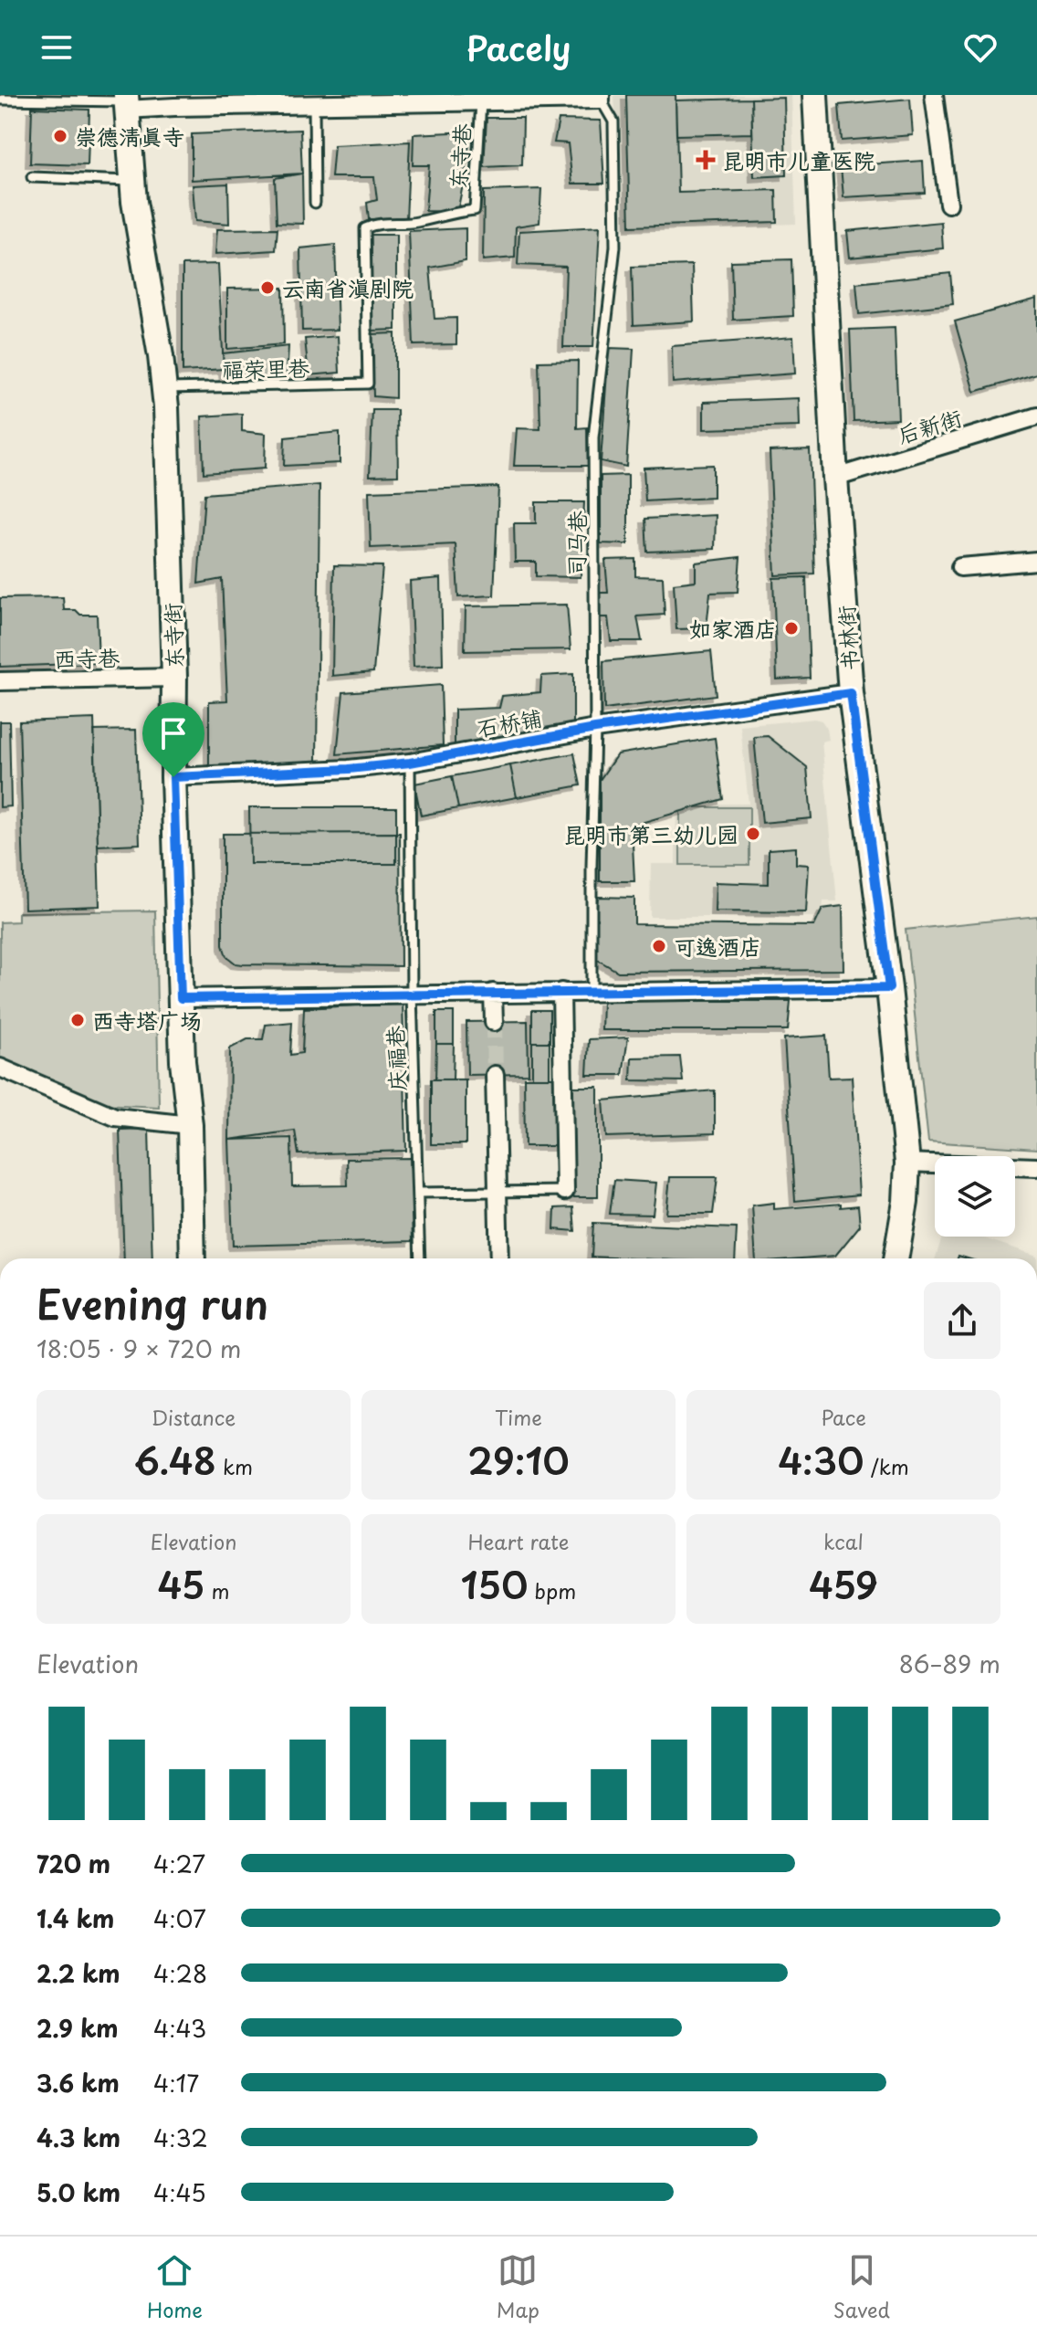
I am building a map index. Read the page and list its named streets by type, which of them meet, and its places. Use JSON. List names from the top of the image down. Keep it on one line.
{"streets":{"street":["后新街","东寺街","书林街","西寺巷","石桥铺"],"lane":["东寺巷","福荣里巷","司马巷","庆福巷"]},"crossings":[["东寺巷","福荣里巷"],["福荣里巷","东寺街"],["后新街","书林街"],["司马巷","石桥铺"],["东寺街","西寺巷"],["东寺街","石桥铺"],["书林街","石桥铺"],["石桥铺","庆福巷"]],"places":{"other":["崇德清真寺","云南省滇剧院","如家酒店","昆明市第三幼儿园","可逸酒店","西寺塔广场"],"health":["昆明市儿童医院"]},"page":{"header":"Pacely","heading":["Evening run","18:05 · 9 × 720 m"],"stats":[["Distance","6.48 km"],["Time","29:10"],["Pace","4:30 /km"],["Elevation","45 m"],["Heart rate","150 bpm"],["kcal","459"]],"chart":["Elevation","86–89 m"],"list":[{"name":"720 m","note":"4:27"},{"name":"1.4 km","note":"4:07"},{"name":"2.2 km","note":"4:28"},{"name":"2.9 km","note":"4:43"},{"name":"3.6 km","note":"4:17"},{"name":"4.3 km","note":"4:32"},{"name":"5.0 km","note":"4:45"}],"tabs":["Home","Map","Saved"]}}
